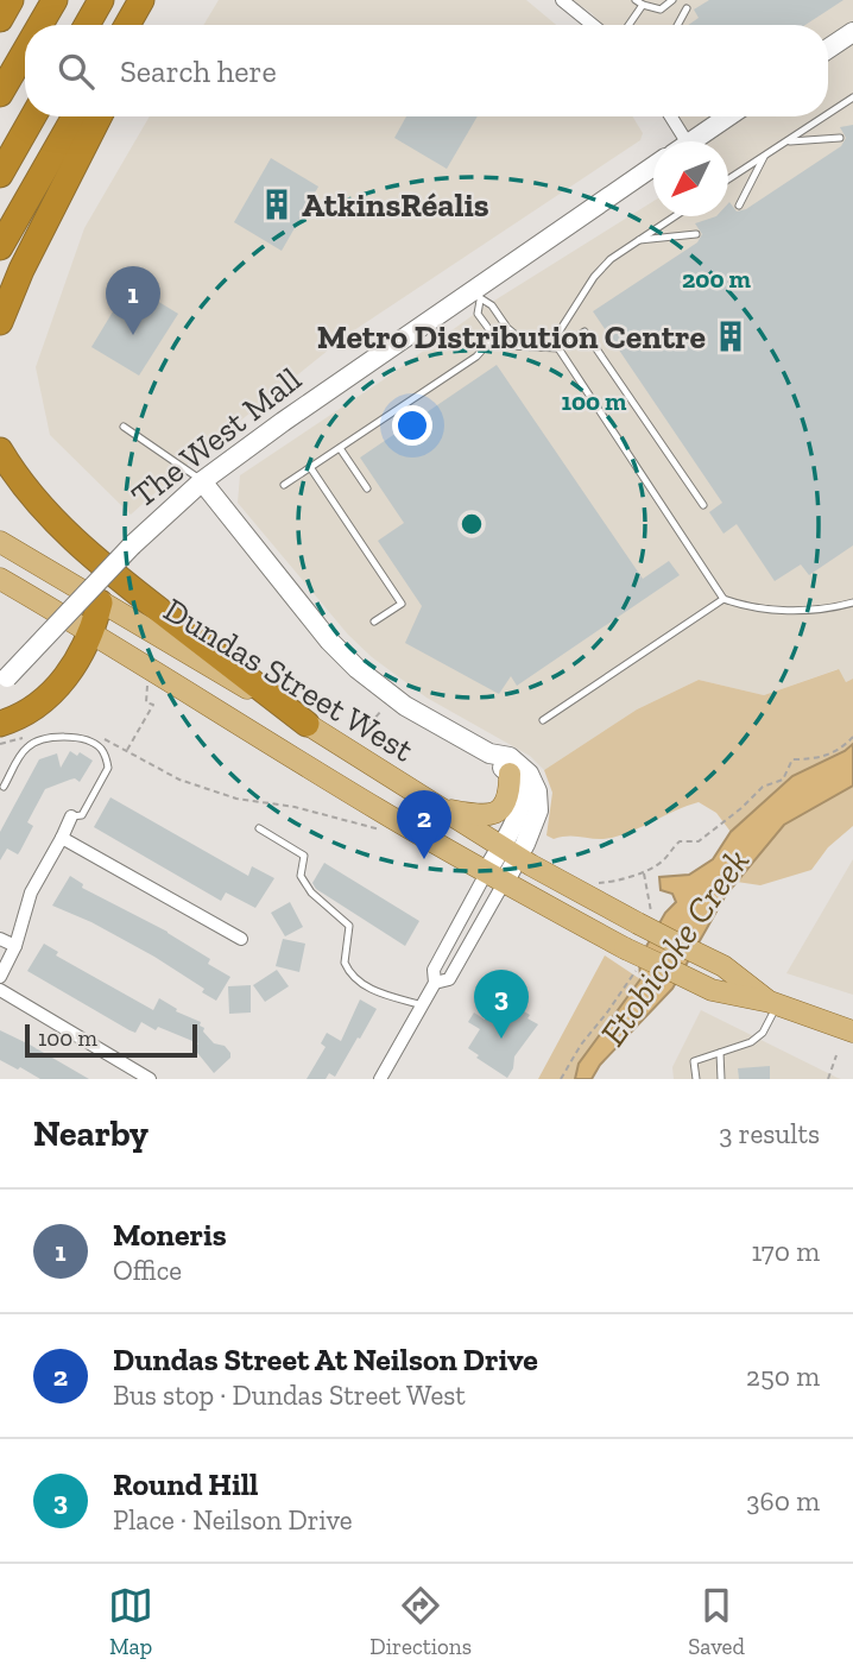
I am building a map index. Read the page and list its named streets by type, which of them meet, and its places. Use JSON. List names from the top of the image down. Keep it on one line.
{"streets":{"main road":["The West Mall","Dundas Street West"]},"water":["Etobicoke Creek"],"places":{"building":["AtkinsRéalis","Metro Distribution Centre"]},"scale_bar":"100 m","north":"bottom left","page":{"search":"Search here","pins":["1","2","3"],"scale":"100 m","heading":["Nearby","3 results"],"list":[{"mark":"1","name":"Moneris","note":"Office","value":"170 m"},{"mark":"2","name":"Dundas Street At Neilson Drive","note":"Bus stop · Dundas Street West","value":"250 m"},{"mark":"3","name":"Round Hill","note":"Place · Neilson Drive","value":"360 m"}],"nav":["Map","Directions","Saved"]},"rings":["200 m","100 m"]}
